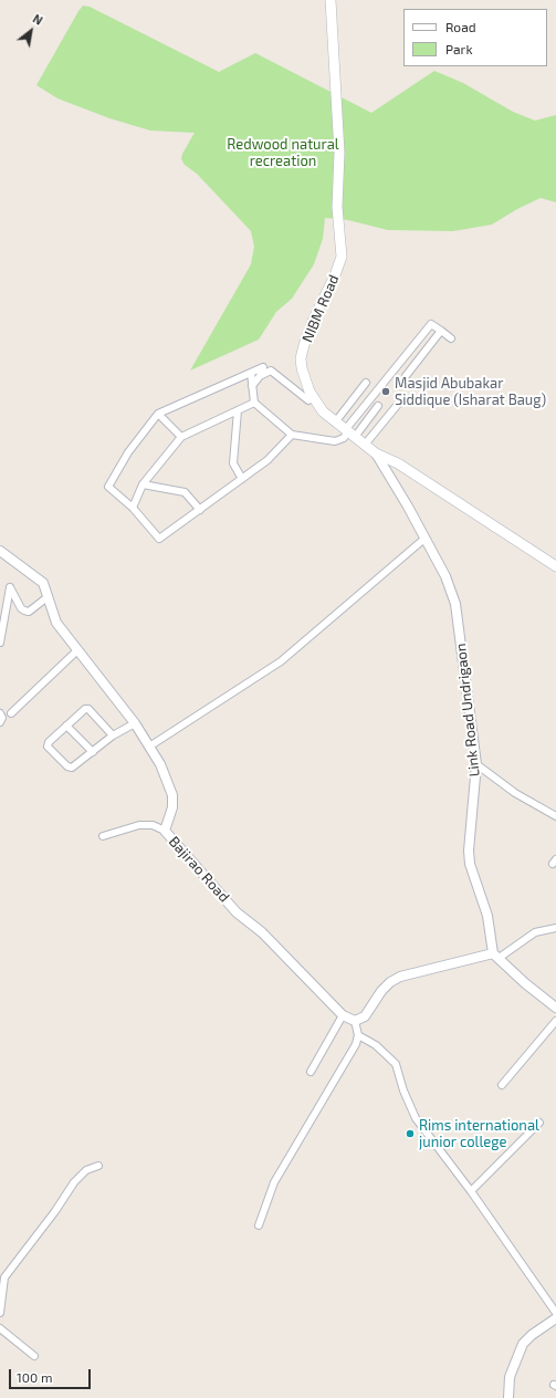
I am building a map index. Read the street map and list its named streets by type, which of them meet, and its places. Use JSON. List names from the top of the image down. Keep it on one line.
{"streets":{"main road":["NIBM Road"],"street":["Link Road Undrigaon","Bajirao Road"]},"crossings":[["NIBM Road","Link Road Undrigaon"]],"parks":["Redwood natural recreation"],"places":["Masjid Abubakar Siddique (Isharat Baug)","Rims international junior college"],"legend":["Road","Park"],"scale_bar":"100 m","north":"top right"}
